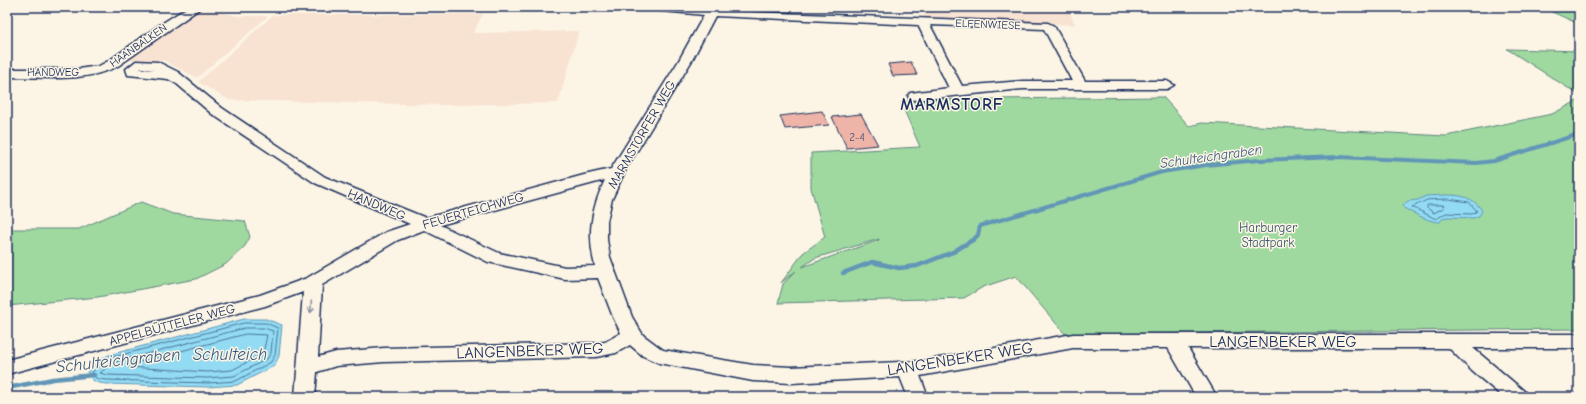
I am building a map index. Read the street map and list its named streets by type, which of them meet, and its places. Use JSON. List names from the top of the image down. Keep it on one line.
{"streets":{"street":["ELFENWIESE","HAANBALKEN","HANDWEG","MARMSTORFER WEG","FEUERTEICHWEG","APPELBÜTTELER WEG","LANGENBEKER WEG"]},"crossings":[["ELFENWIESE","MARMSTORFER WEG"],["HAANBALKEN","HANDWEG"],["HANDWEG","MARMSTORFER WEG"],["HANDWEG","FEUERTEICHWEG"],["MARMSTORFER WEG","FEUERTEICHWEG"],["MARMSTORFER WEG","LANGENBEKER WEG"],["FEUERTEICHWEG","APPELBÜTTELER WEG"]],"districts":["MARMSTORF"],"water":["Schulteichgraben","Schulteich"],"parks":["Harburger Stadtpark"],"house_numbers":["2-4"]}
